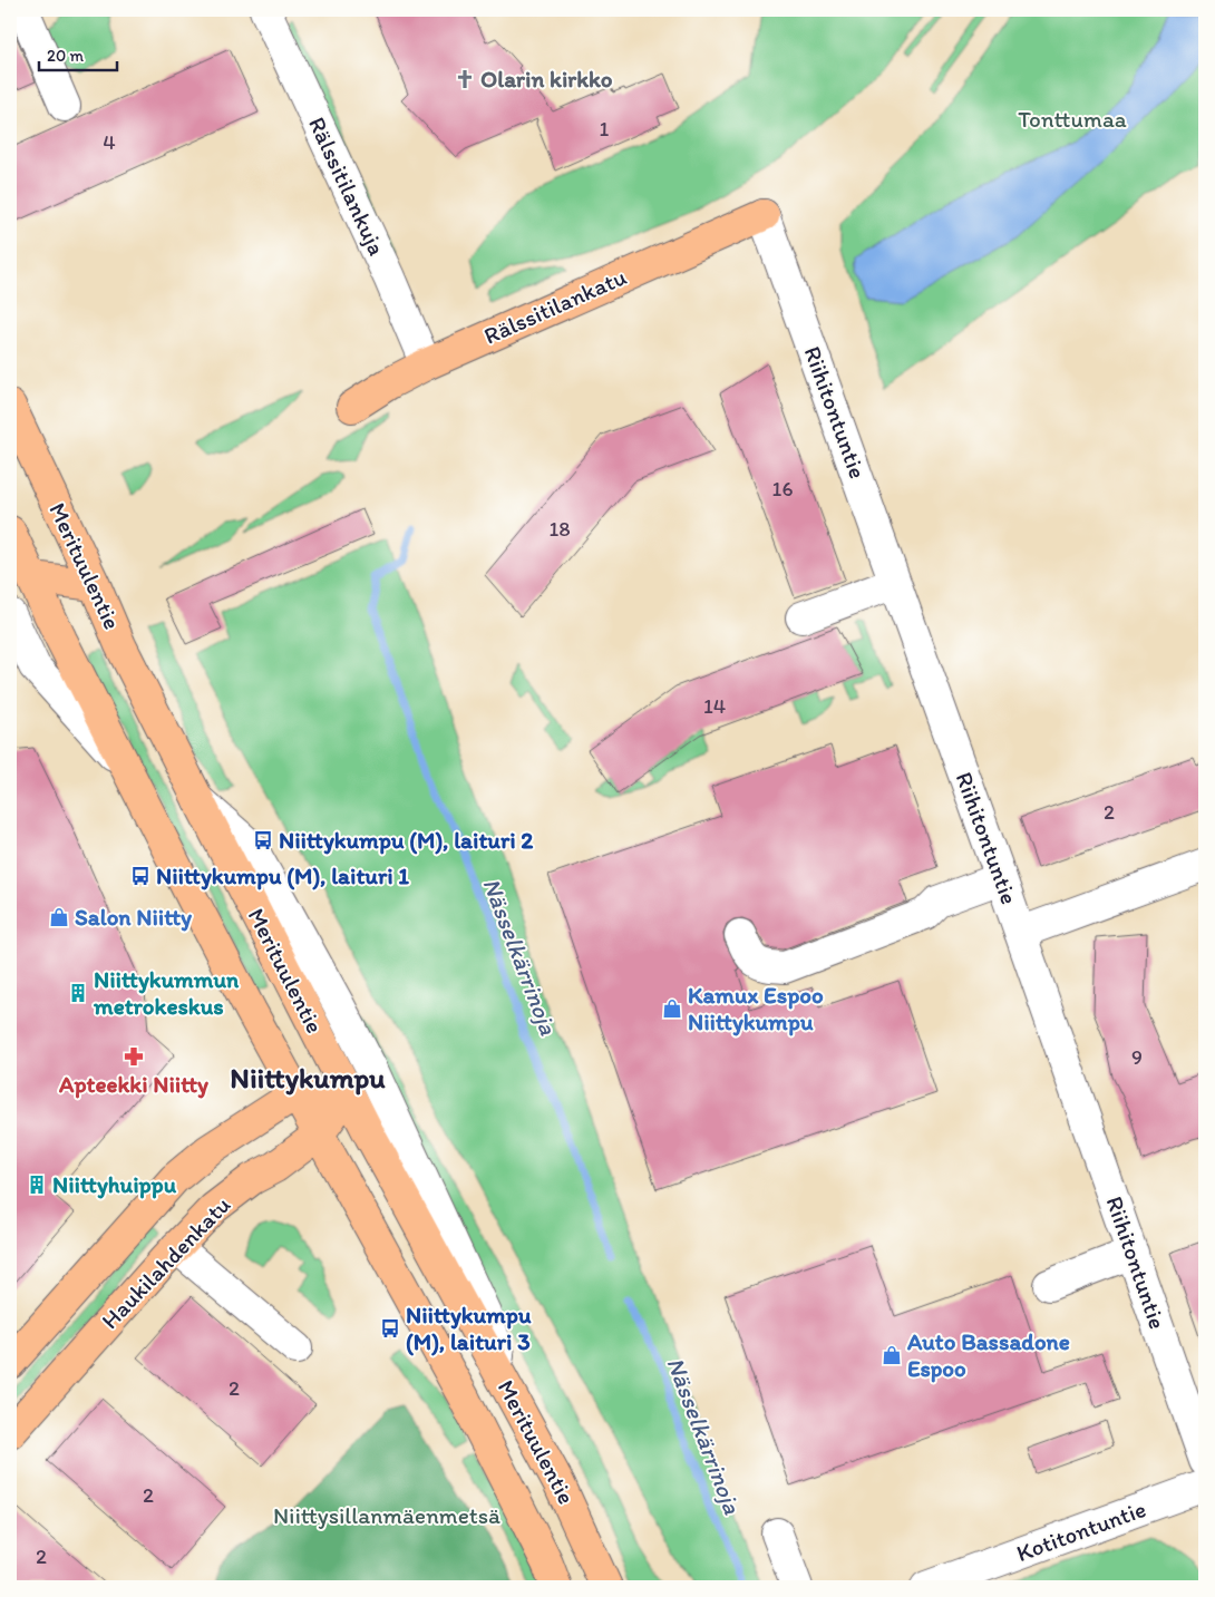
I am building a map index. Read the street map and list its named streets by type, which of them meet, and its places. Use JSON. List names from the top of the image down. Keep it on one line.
{"streets":{"main road":["Rälssitilankatu","Merituulentie","Haukilahdenkatu"],"street":["Rälssitilankuja","Riihitontuntie","Kotitontuntie"]},"crossings":[["Rälssitilankuja","Rälssitilankatu"],["Rälssitilankatu","Riihitontuntie"],["Merituulentie","Haukilahdenkatu"]],"districts":["Niittykumpu"],"water":["Nässelkärrinoja"],"parks":["Tonttumaa","Niittysillanmäenmetsä"],"places":{"church":["Olarin kirkko"],"bus stop":["Niittykumpu (M), laituri 2","Niittykumpu (M), laituri 1","Niittykumpu (M), laituri 3"],"shop":["Salon Niitty","Kamux Espoo Niittykumpu","Auto Bassadone Espoo"],"building":["Niittykummun metrokeskus","Niittyhuippu"],"pharmacy":["Apteekki Niitty"]},"house_numbers":["1","4","16","18","14","2","9","2","2","2"],"scale_bar":"20 m"}
